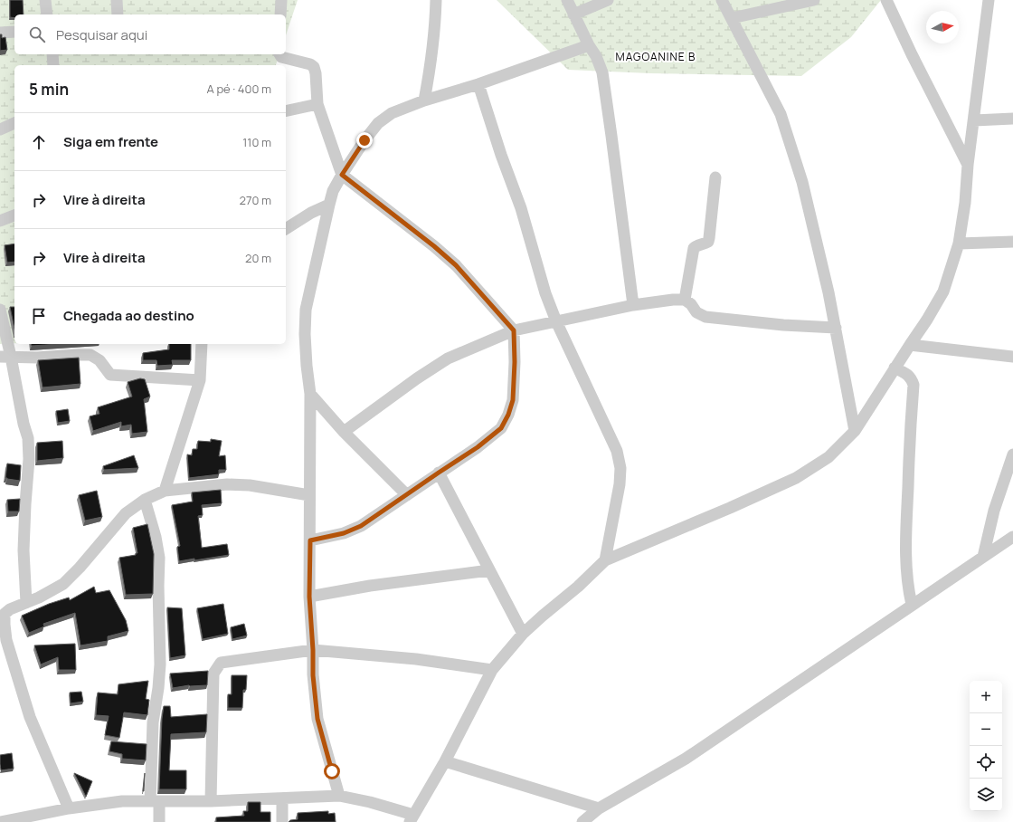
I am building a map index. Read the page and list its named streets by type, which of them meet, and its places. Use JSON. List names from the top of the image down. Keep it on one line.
{"districts":["MAGOANINE B"],"north":"right","page":{"search":"Pesquisar aqui","heading":["5 min","A pé · 400 m"],"list":[["Siga em frente","110 m"],["Vire à direita","270 m"],["Vire à direita","20 m"],"Chegada ao destino"],"map_buttons":["+","−"]}}
